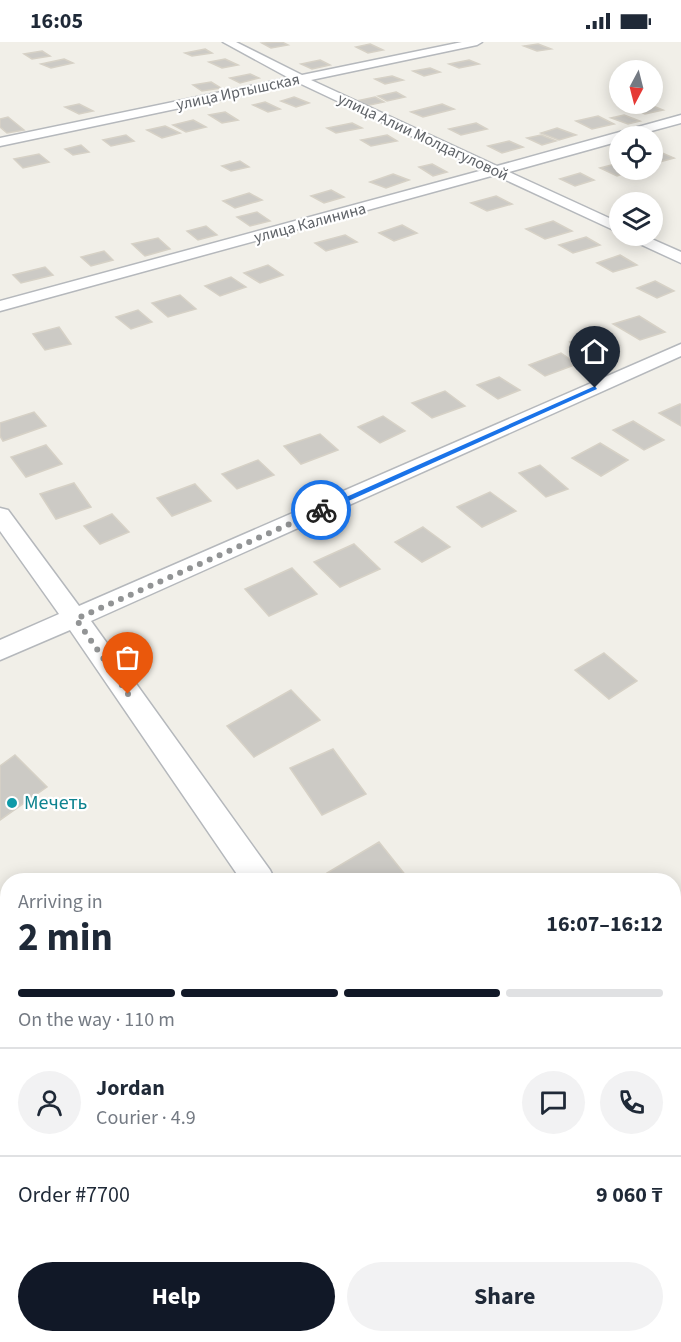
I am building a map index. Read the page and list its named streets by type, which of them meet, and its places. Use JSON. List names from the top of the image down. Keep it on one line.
{"streets":{"street":["улица Иртышская","улица Алии Молдагуловой","улица Калинина"]},"crossings":[["улица Иртышская","улица Алии Молдагуловой"],["улица Алии Молдагуловой","улица Калинина"]],"places":["Мечеть"],"north":"bottom","page":{"status":"16:05","heading":["2 min","Arriving in","16:07–16:12"],"panel":["Jordan","Courier · 4.9","Order #7700","9 060 ₸"],"bar":"On the way · 110 m","buttons":["Help","Share"]}}
